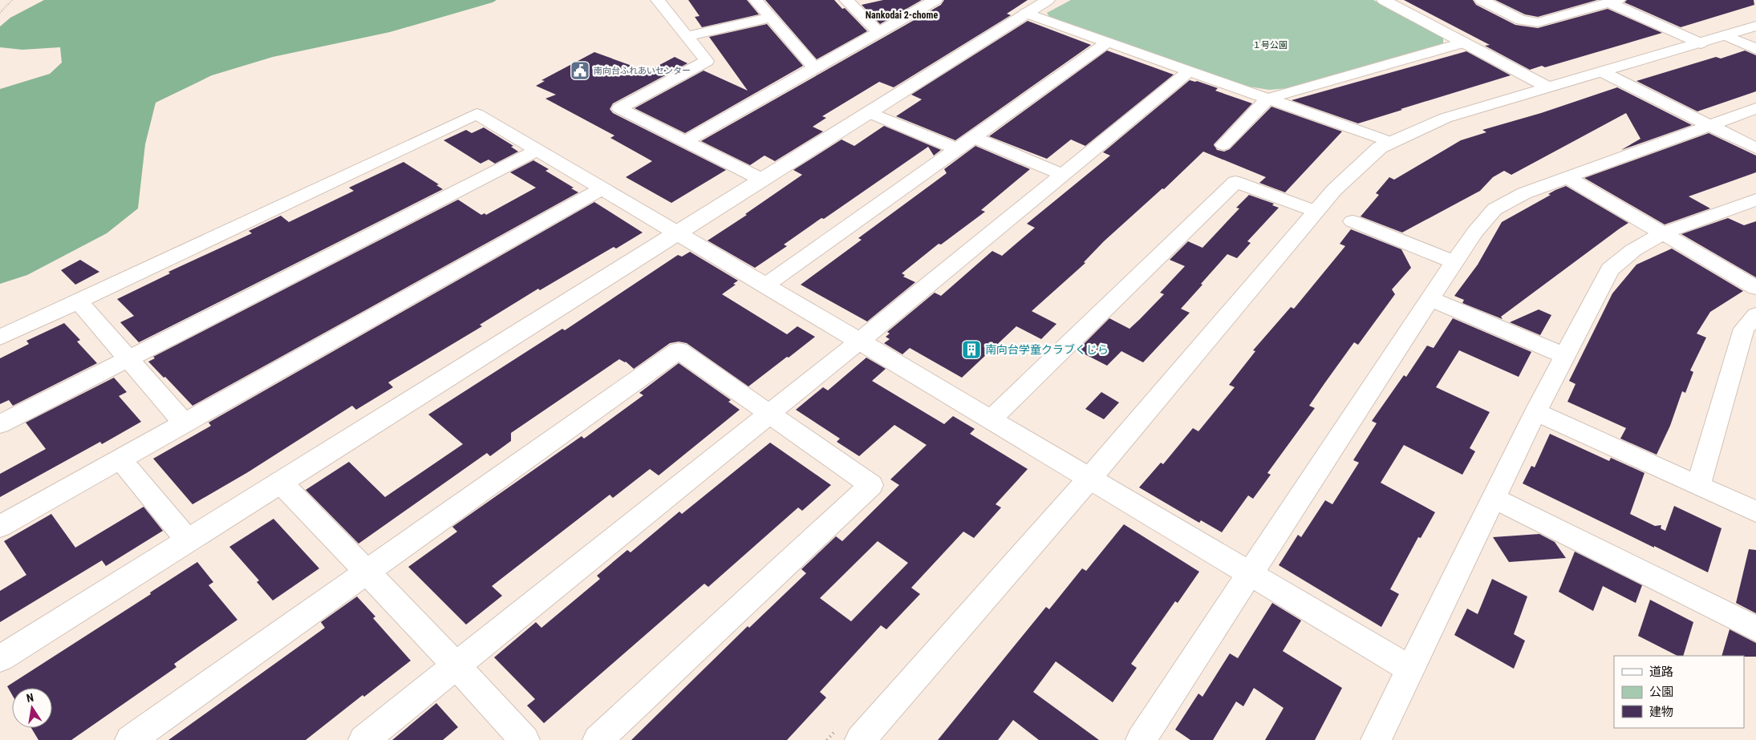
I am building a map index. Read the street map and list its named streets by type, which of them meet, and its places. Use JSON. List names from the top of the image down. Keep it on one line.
{"districts":["Nankodai 2-chome"],"parks":["１号公園"],"places":{"public building":["南向台ふれあいセンター"],"building":["南向台学童クラブくじら"]},"legend":["道路","公園","建物"],"north":"top"}
